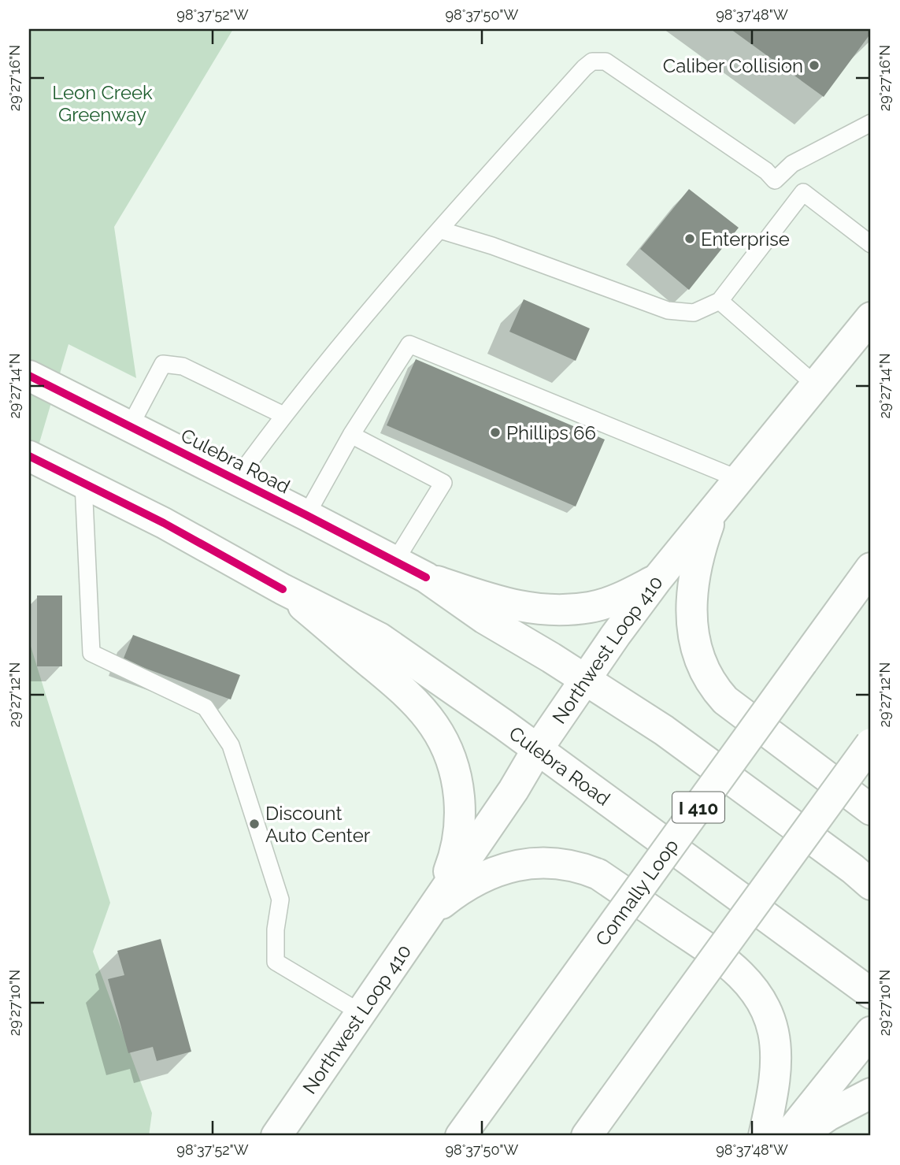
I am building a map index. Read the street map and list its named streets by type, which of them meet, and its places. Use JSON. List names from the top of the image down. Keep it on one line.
{"streets":{"main road":["Culebra Road","Northwest Loop 410","I 410","Connally Loop"]},"crossings":[["Culebra Road","Northwest Loop 410"]],"parks":["Leon Creek Greenway"],"places":["Caliber Collision","Enterprise","Phillips 66","Discount Auto Center"],"coordinates":["98°37'52\"W","98°37'50\"W","98°37'48\"W","29°27'16\"N","29°27'14\"N","29°27'12\"N","29°27'10\"N"]}
